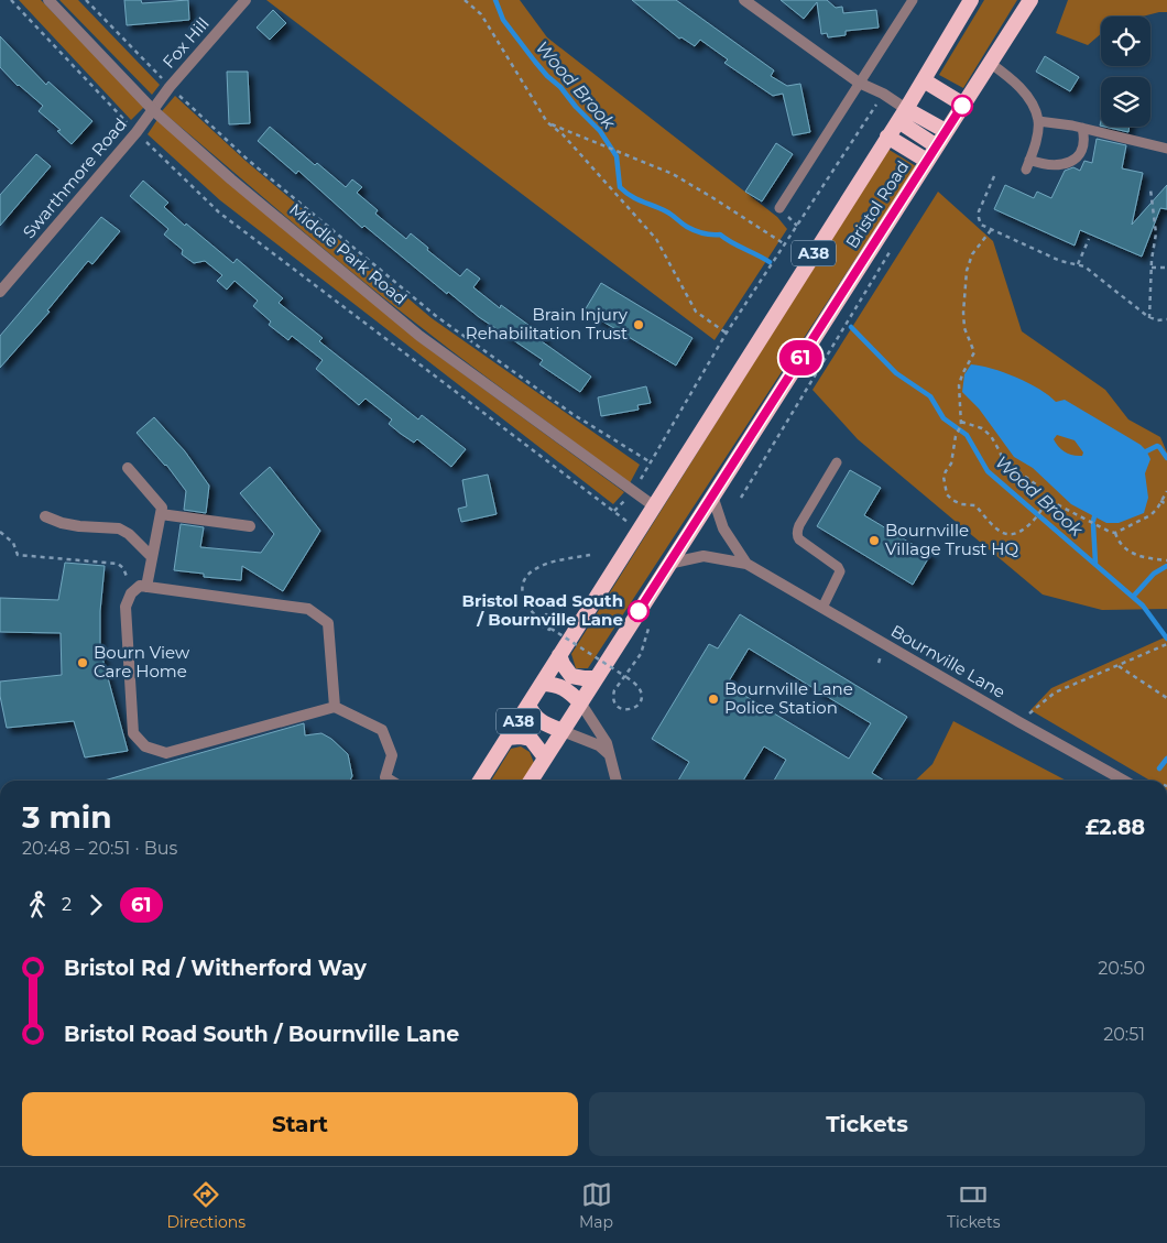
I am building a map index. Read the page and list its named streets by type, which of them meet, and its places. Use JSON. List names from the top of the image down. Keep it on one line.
{"streets":{"highway":["Bristol Road","A38"],"street":["Fox Hill","Swarthmore Road","Middle Park Road","Bournville Lane"]},"crossings":[["Fox Hill","Swarthmore Road"],["Fox Hill","Middle Park Road"],["Swarthmore Road","Middle Park Road"],["Bristol Road","A38"],["Bristol Road","Middle Park Road"],["Bristol Road","Bournville Lane"],["A38","Middle Park Road"],["A38","Bournville Lane"]],"water":["Wood Brook"],"places":["Brain Injury Rehabilitation Trust","Bournville Village Trust HQ","Bristol Road South / Bournville Lane","Bourn View Care Home","Bournville Lane Police Station"],"lines":["bus line 61"],"page":{"on_map":"61","heading":["3 min","20:48 – 20:51 · Bus","£2.88"],"legs":["2","61"],"list":[{"name":"Bristol Rd / Witherford Way","value":"20:50"},{"name":"Bristol Road South / Bournville Lane","value":"20:51"}],"buttons":["Start","Tickets"],"tabs":["Directions","Map","Tickets"]}}
